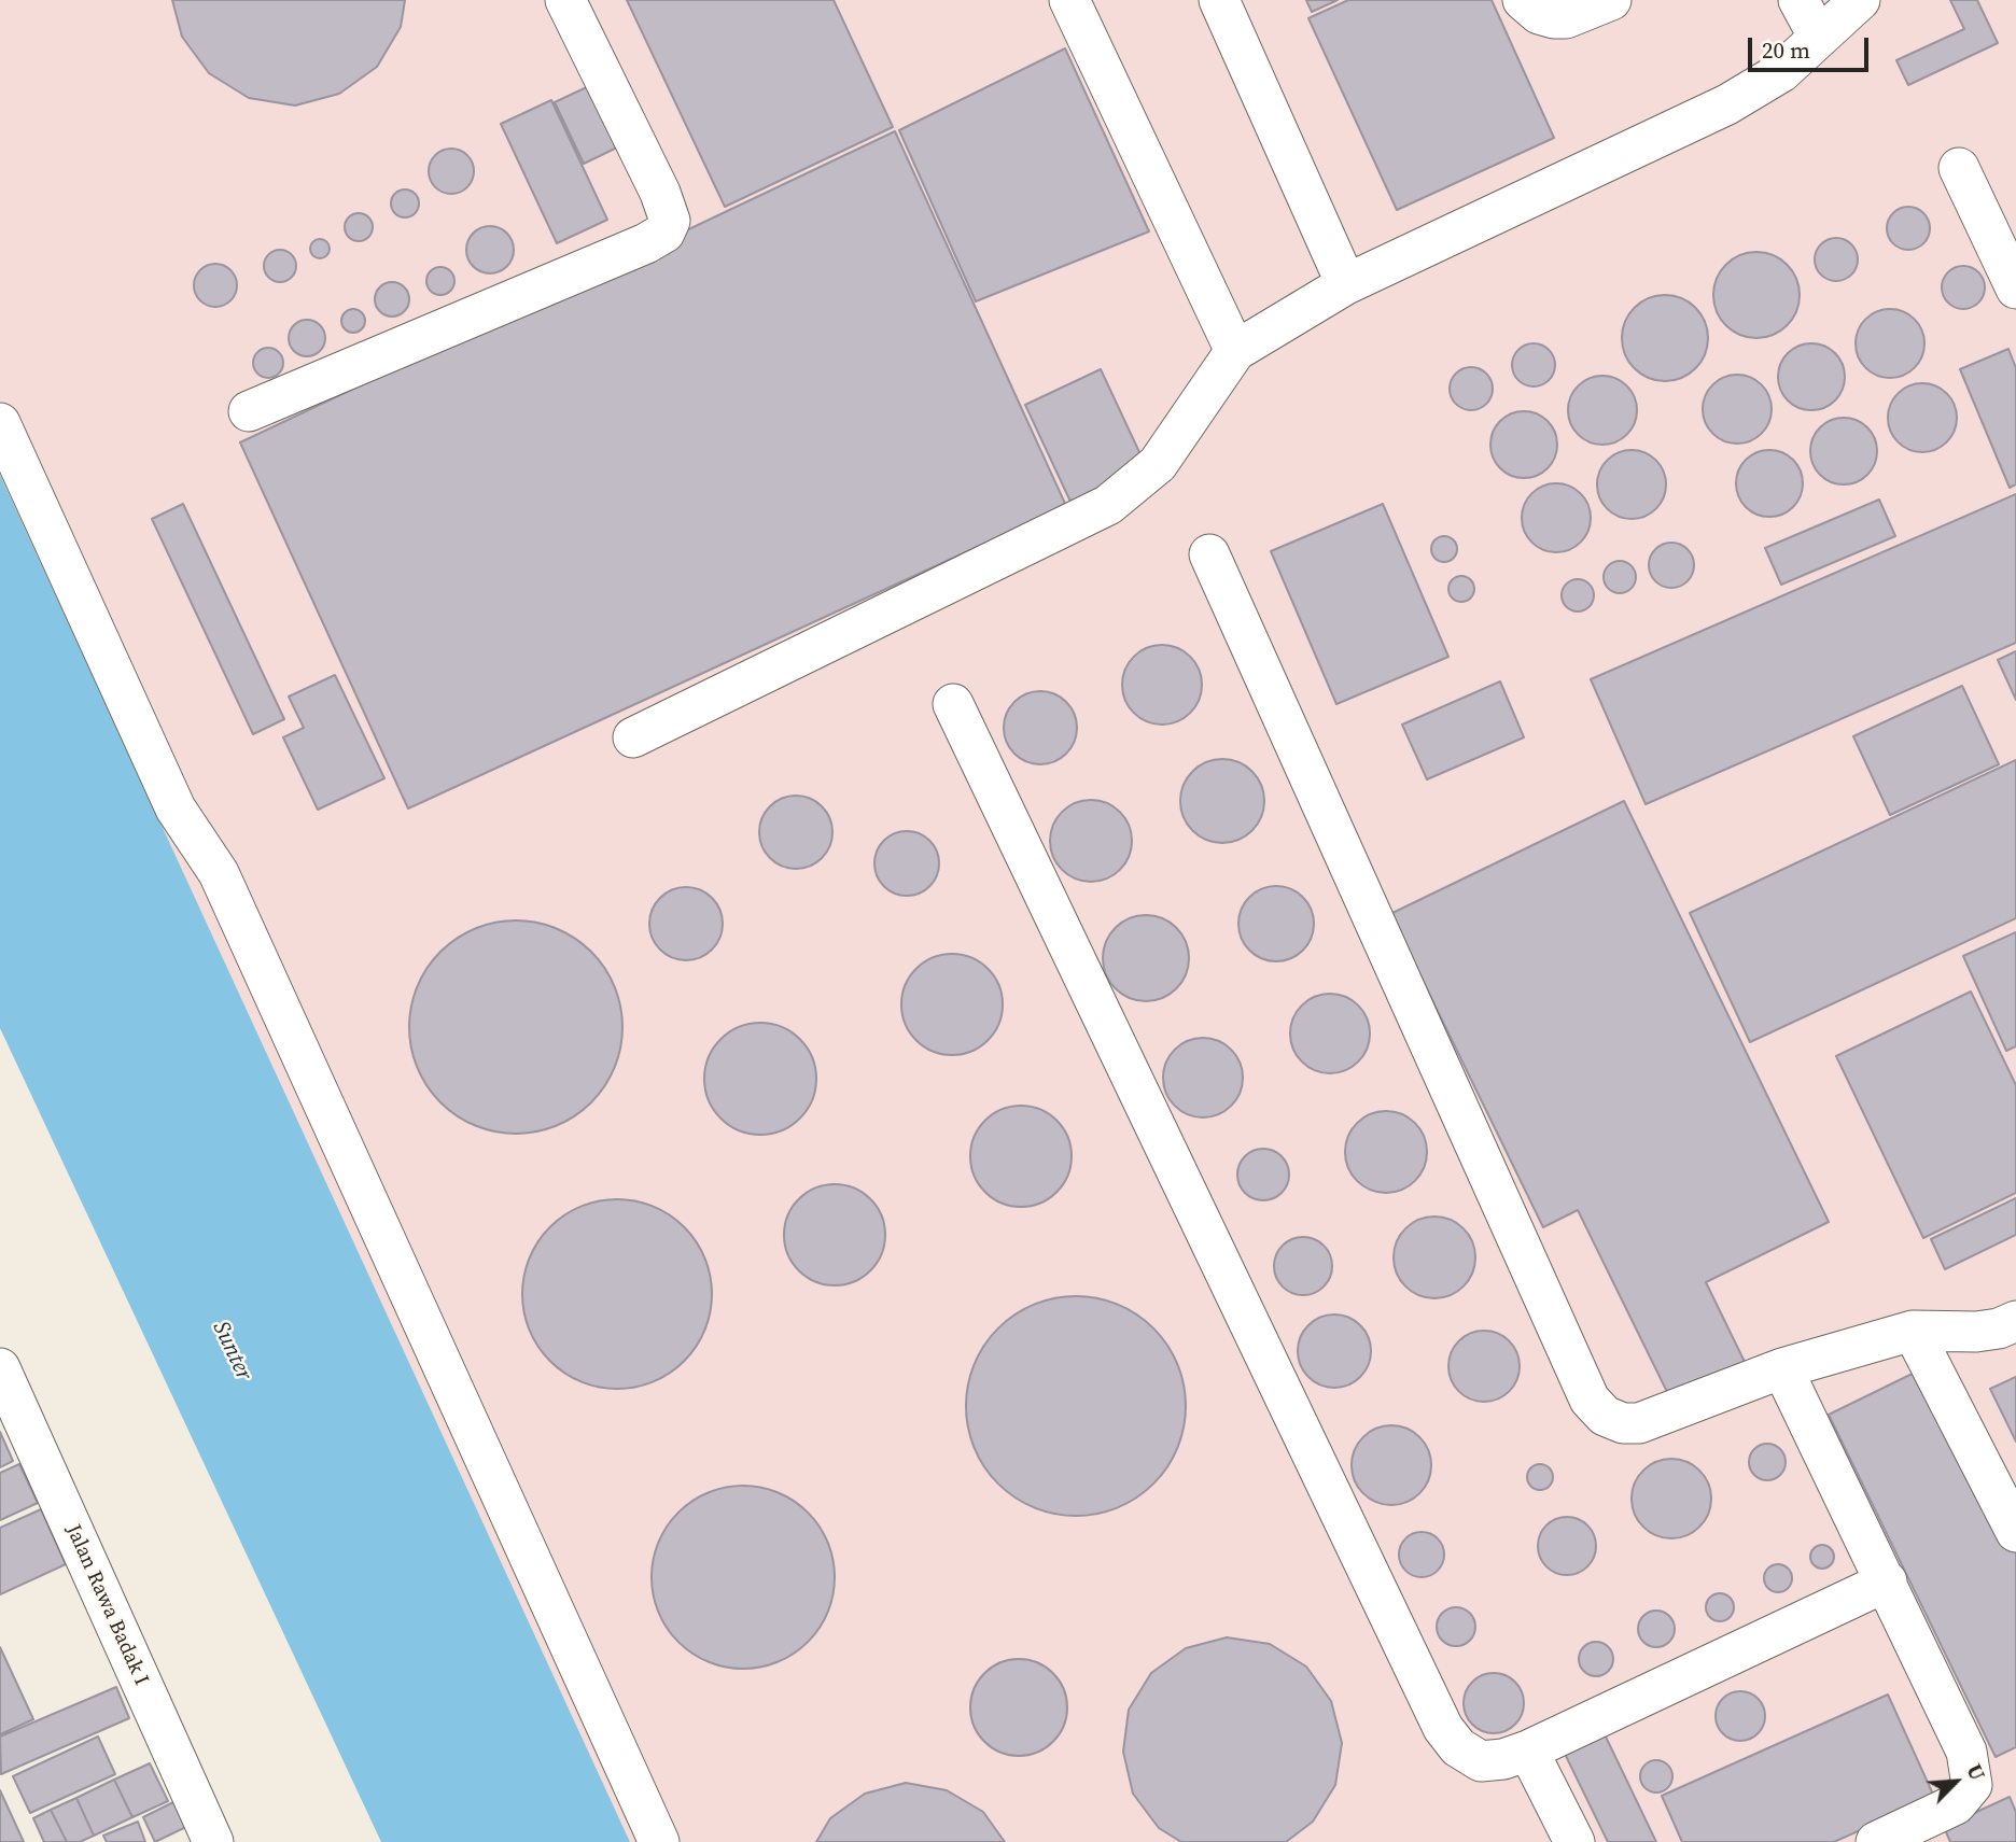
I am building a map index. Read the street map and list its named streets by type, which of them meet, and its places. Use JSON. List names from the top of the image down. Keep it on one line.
{"streets":{"street":["Jalan Rawa Badak I"]},"water":["Sunter"],"scale_bar":"20 m","north":"top right"}
